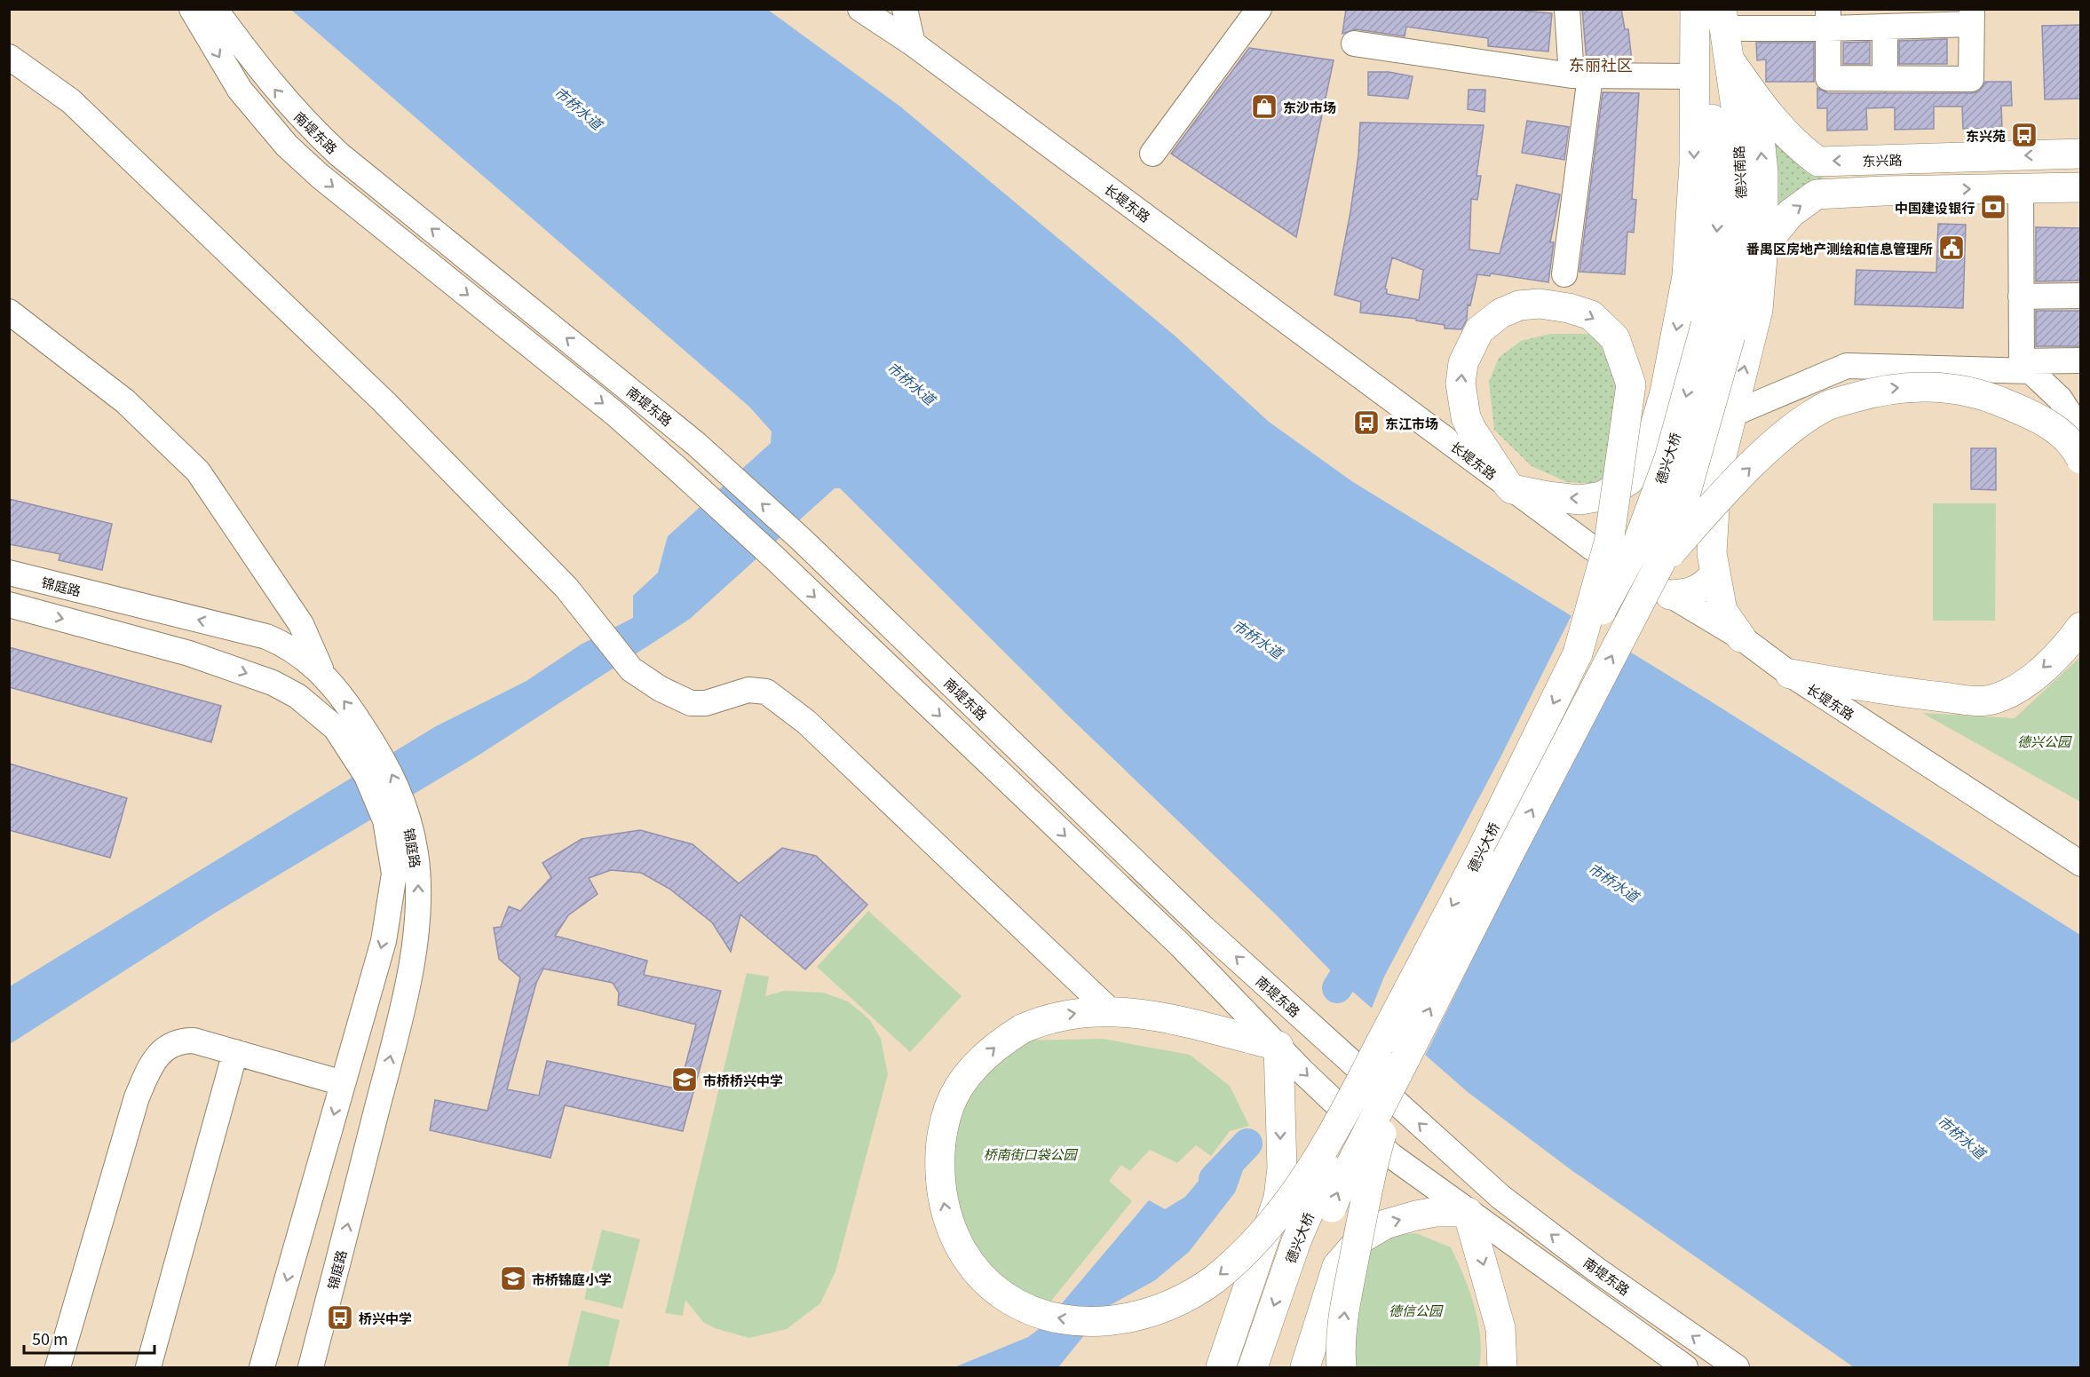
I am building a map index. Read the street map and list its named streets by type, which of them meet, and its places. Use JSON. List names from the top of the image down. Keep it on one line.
{"streets":{"main road":["东兴路","德兴南路","德兴大桥"],"street":["南堤东路","长堤东路","锦庭路"]},"crossings":[["东兴路","德兴南路"],["德兴南路","德兴大桥"]],"one_way":["东兴路"],"districts":["东丽社区"],"water":["市桥水道"],"parks":["德兴公园","桥南街口袋公园","德信公园"],"places":{"shop":["东沙市场"],"bus stop":["东兴苑","东江市场","桥兴中学"],"bank":["中国建设银行"],"public building":["番禺区房地产测绘和信息管理所"],"school or university":["市桥桥兴中学","市桥锦庭小学"]},"scale_bar":"50 m"}
